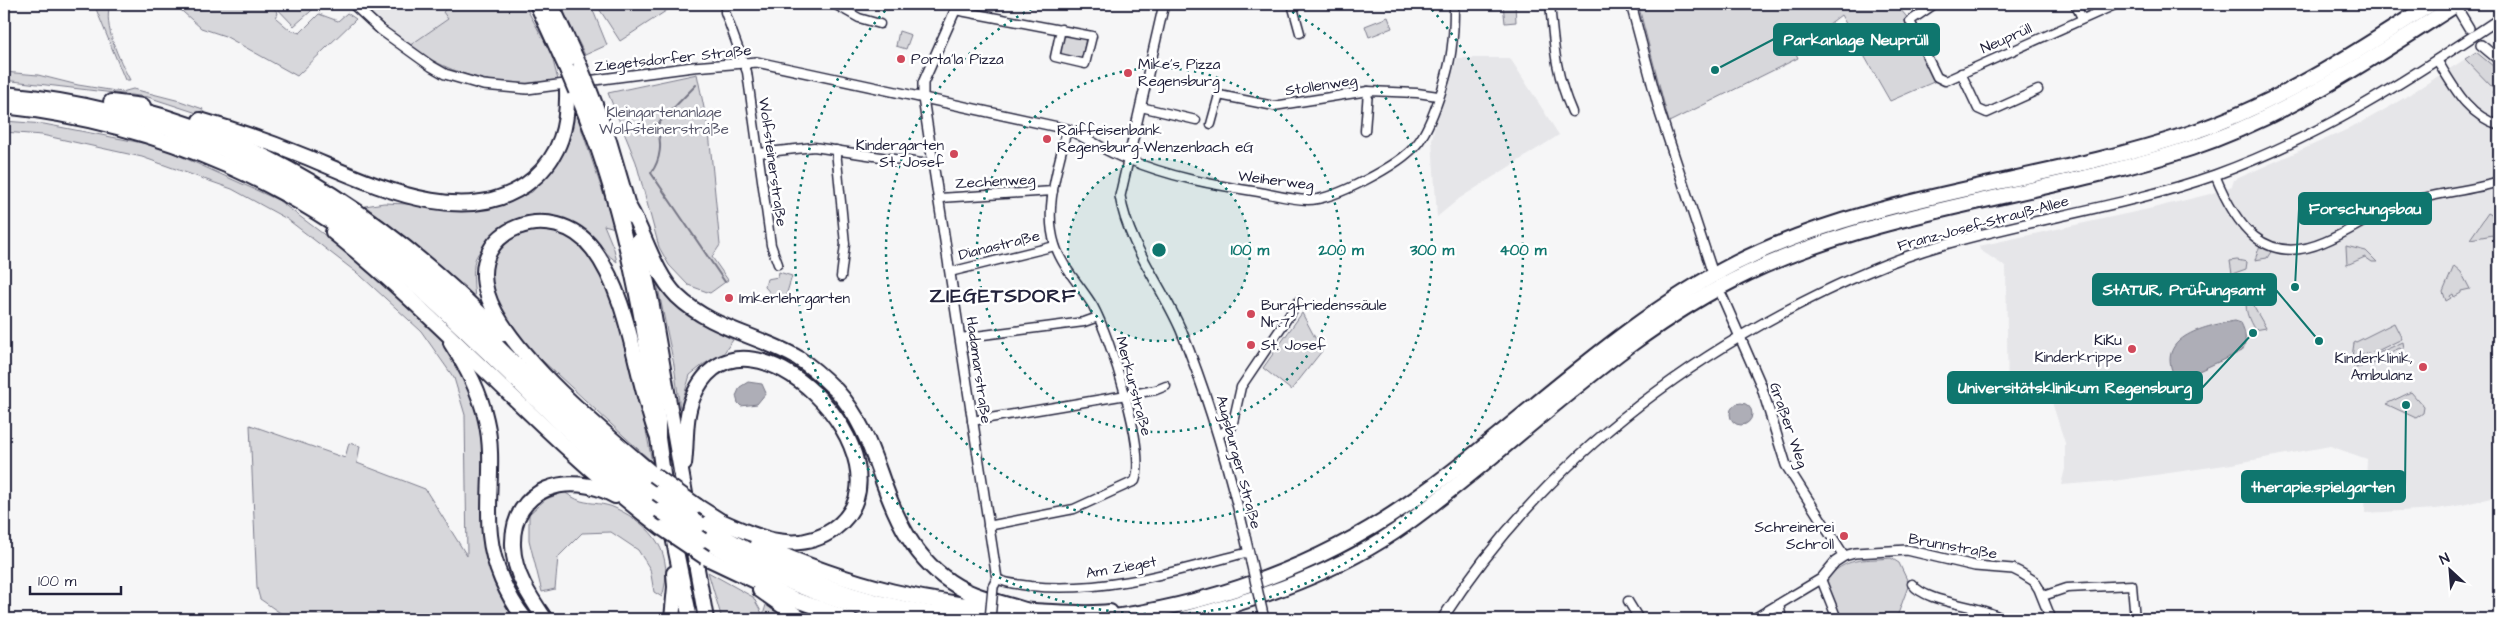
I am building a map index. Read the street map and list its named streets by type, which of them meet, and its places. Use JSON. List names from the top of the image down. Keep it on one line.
{"streets":{"street":["Neuprüll","Ziegetsdorfer Straße","Stollenweg","Wolfsteinerstraße","Weiherweg","Zechenweg","Franz-Josef-Strauß-Allee","Dianastraße","Hadamarstraße","Merkurstraße","Graßer Weg","Augsburger Straße","Brunnstraße","Am Zieget"]},"crossings":[["Ziegetsdorfer Straße","Wolfsteinerstraße"],["Ziegetsdorfer Straße","Weiherweg"],["Ziegetsdorfer Straße","Hadamarstraße"],["Ziegetsdorfer Straße","Merkurstraße"],["Ziegetsdorfer Straße","Augsburger Straße"],["Stollenweg","Weiherweg"],["Weiherweg","Augsburger Straße"],["Zechenweg","Hadamarstraße"],["Zechenweg","Merkurstraße"],["Franz-Josef-Strauß-Allee","Graßer Weg"],["Dianastraße","Hadamarstraße"],["Dianastraße","Merkurstraße"],["Hadamarstraße","Merkurstraße"],["Hadamarstraße","Am Zieget"],["Graßer Weg","Brunnstraße"],["Augsburger Straße","Am Zieget"]],"districts":["ZIEGETSDORF"],"parks":["Kleingartenanlage Wolfsteinerstraße"],"places":["Porta'la Pizza","Parkanlage Neuprüll","Mike's Pizza Regensburg","Raiffeisenbank Regensburg-Wenzenbach eG","Kindergarten St. Josef","Forschungsbau","Imkerlehrgarten","Burgfriedenssäule Nr.7","Universitätsklinikum Regensburg","StATUR, Prüfungsamt","St. Josef","KiKu Kinderkrippe","Kinderklinik, Ambulanz","therapie.spiel.garten","Schreinerei Schroll"],"scale_bar":"100 m","north":"top left","rings":["100 m","200 m","300 m","400 m"]}
